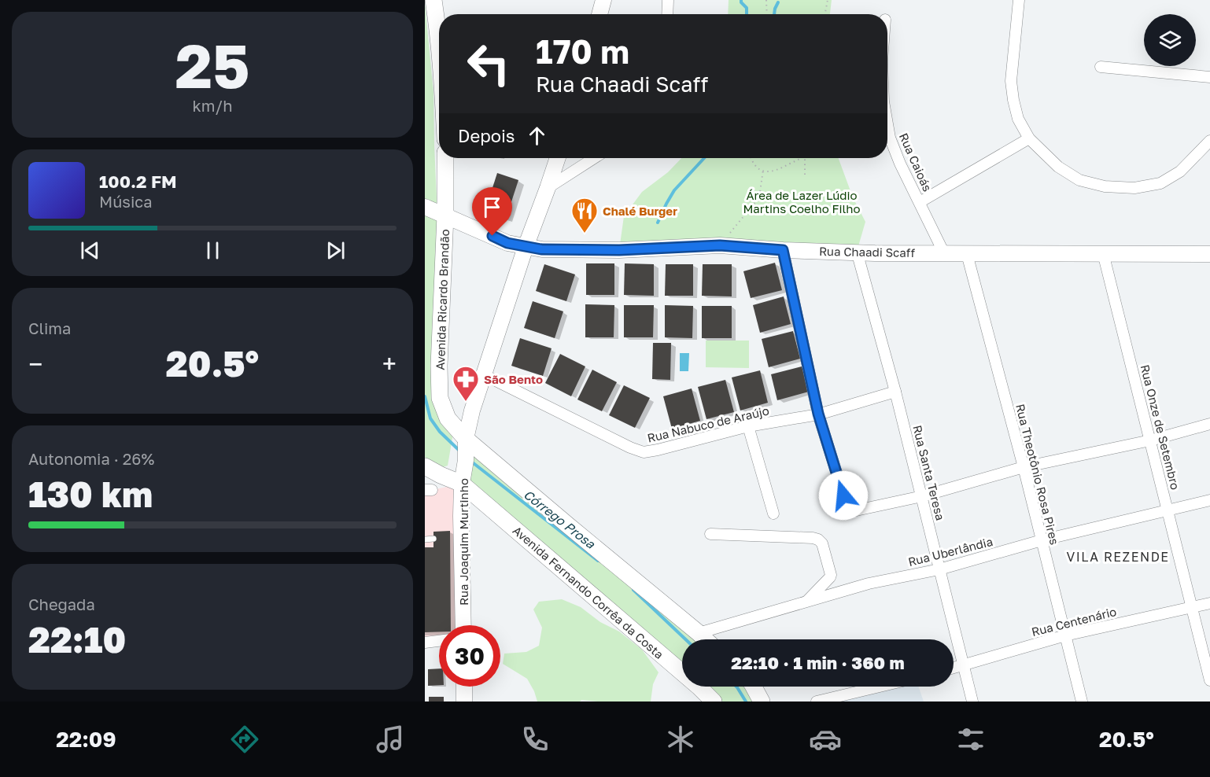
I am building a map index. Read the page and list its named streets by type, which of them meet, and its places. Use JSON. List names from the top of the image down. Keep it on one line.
{"streets":{"main road":["Avenida Ricardo Brandão","Avenida Fernando Corrêa da Costa"],"street":["Rua Caioás","Rua Chaadi Scaff","Rua Nabuco de Araújo","Rua Onze de Setembro","Rua Santa Teresa","Rua Theotônio Rosa Pires","Rua Joaquim Murtinho","Rua Uberlândia","Rua Centenário"]},"crossings":[["Rua Caioás","Rua Chaadi Scaff"],["Rua Chaadi Scaff","Avenida Ricardo Brandão"],["Rua Chaadi Scaff","Rua Onze de Setembro"],["Rua Chaadi Scaff","Rua Santa Teresa"],["Rua Chaadi Scaff","Rua Theotônio Rosa Pires"],["Rua Chaadi Scaff","Rua Joaquim Murtinho"],["Avenida Ricardo Brandão","Rua Joaquim Murtinho"],["Rua Nabuco de Araújo","Rua Santa Teresa"],["Rua Nabuco de Araújo","Rua Joaquim Murtinho"],["Rua Onze de Setembro","Rua Uberlândia"],["Rua Onze de Setembro","Rua Centenário"],["Rua Santa Teresa","Rua Uberlândia"],["Rua Santa Teresa","Rua Centenário"],["Rua Theotônio Rosa Pires","Rua Uberlândia"],["Rua Theotônio Rosa Pires","Rua Centenário"],["Rua Joaquim Murtinho","Avenida Fernando Corrêa da Costa"]],"districts":["VILA REZENDE"],"water":["Córrego Prosa"],"parks":["Área de Lazer Lúdio Martins Coelho Filho"],"places":{"restaurant":["Chalé Burger"],"pharmacy":["São Bento"]},"page":{"tile":[["25","km/h"],"Clima",["Autonomia · 26%","130 km"],["Chegada","22:10"]],"turn":["170 m","Rua Chaadi Scaff"],"then":"Depois","song":["100.2 FM","Música"],"heat":["−","20.5°","+"],"limit":"30","trip":"22:10 · 1 min · 360 m","tabs":["22:09","20.5°"]}}
